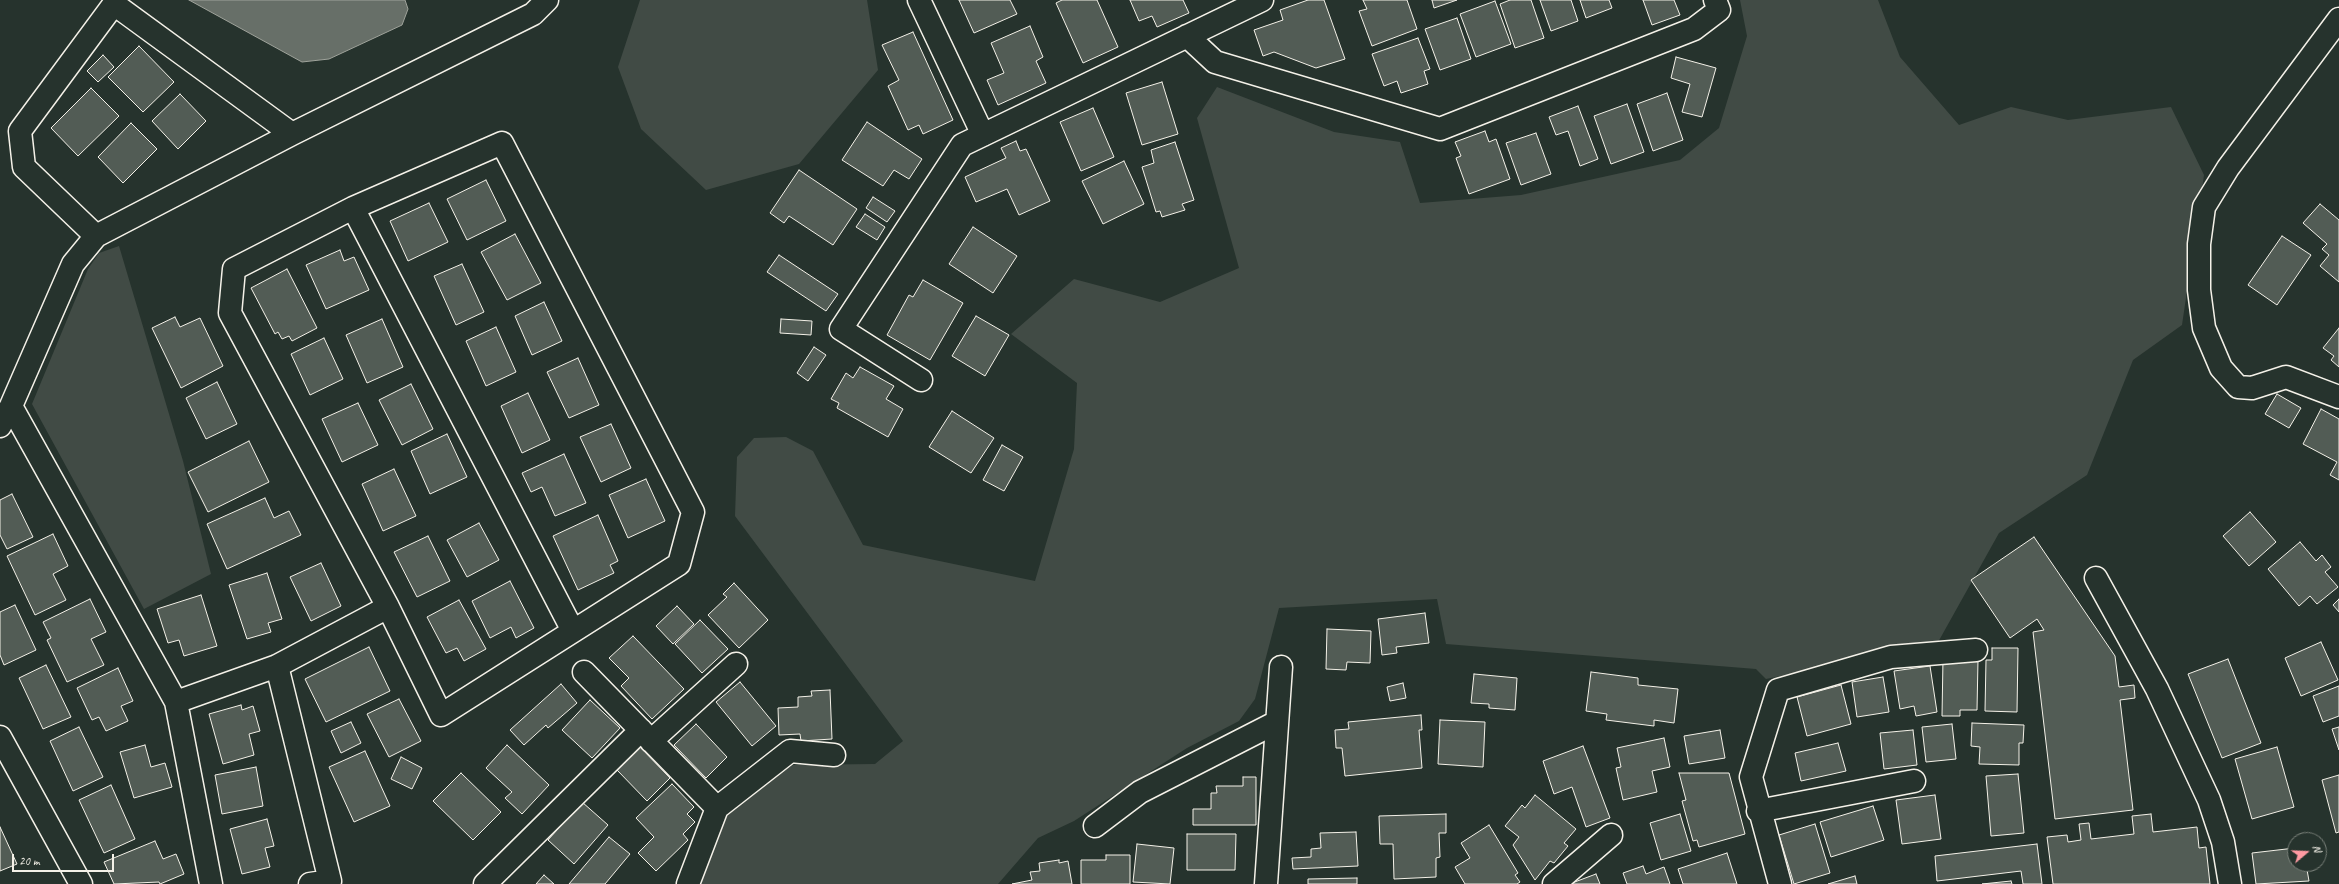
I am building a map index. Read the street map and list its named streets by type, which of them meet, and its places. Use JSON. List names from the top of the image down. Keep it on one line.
{"scale_bar":"20 m","north":"right"}
